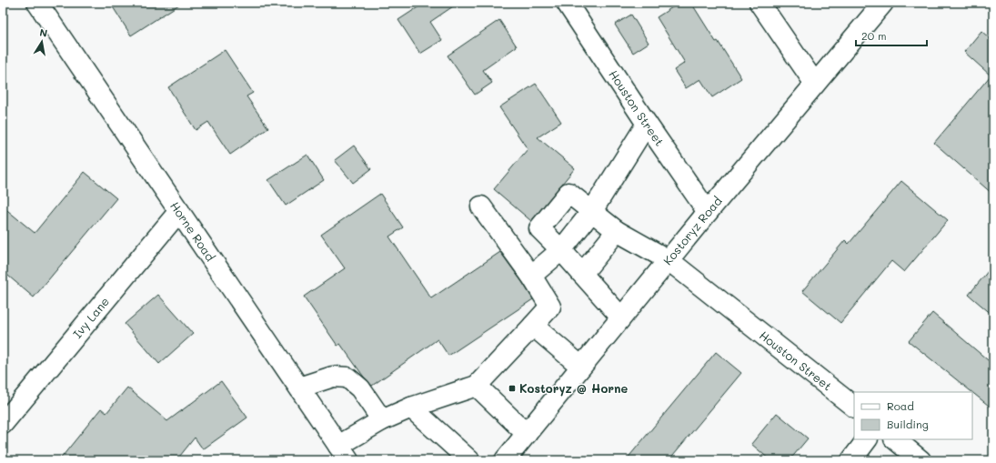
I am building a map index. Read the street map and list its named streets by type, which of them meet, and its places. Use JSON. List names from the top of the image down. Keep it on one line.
{"streets":{"main road":["Houston Street","Horne Road","Kostoryz Road","Ivy Lane"]},"crossings":[["Houston Street","Kostoryz Road"],["Horne Road","Ivy Lane"]],"places":{"transit":["Kostoryz @ Horne"]},"legend":["Road","Building"],"scale_bar":"20 m","north":"top"}
